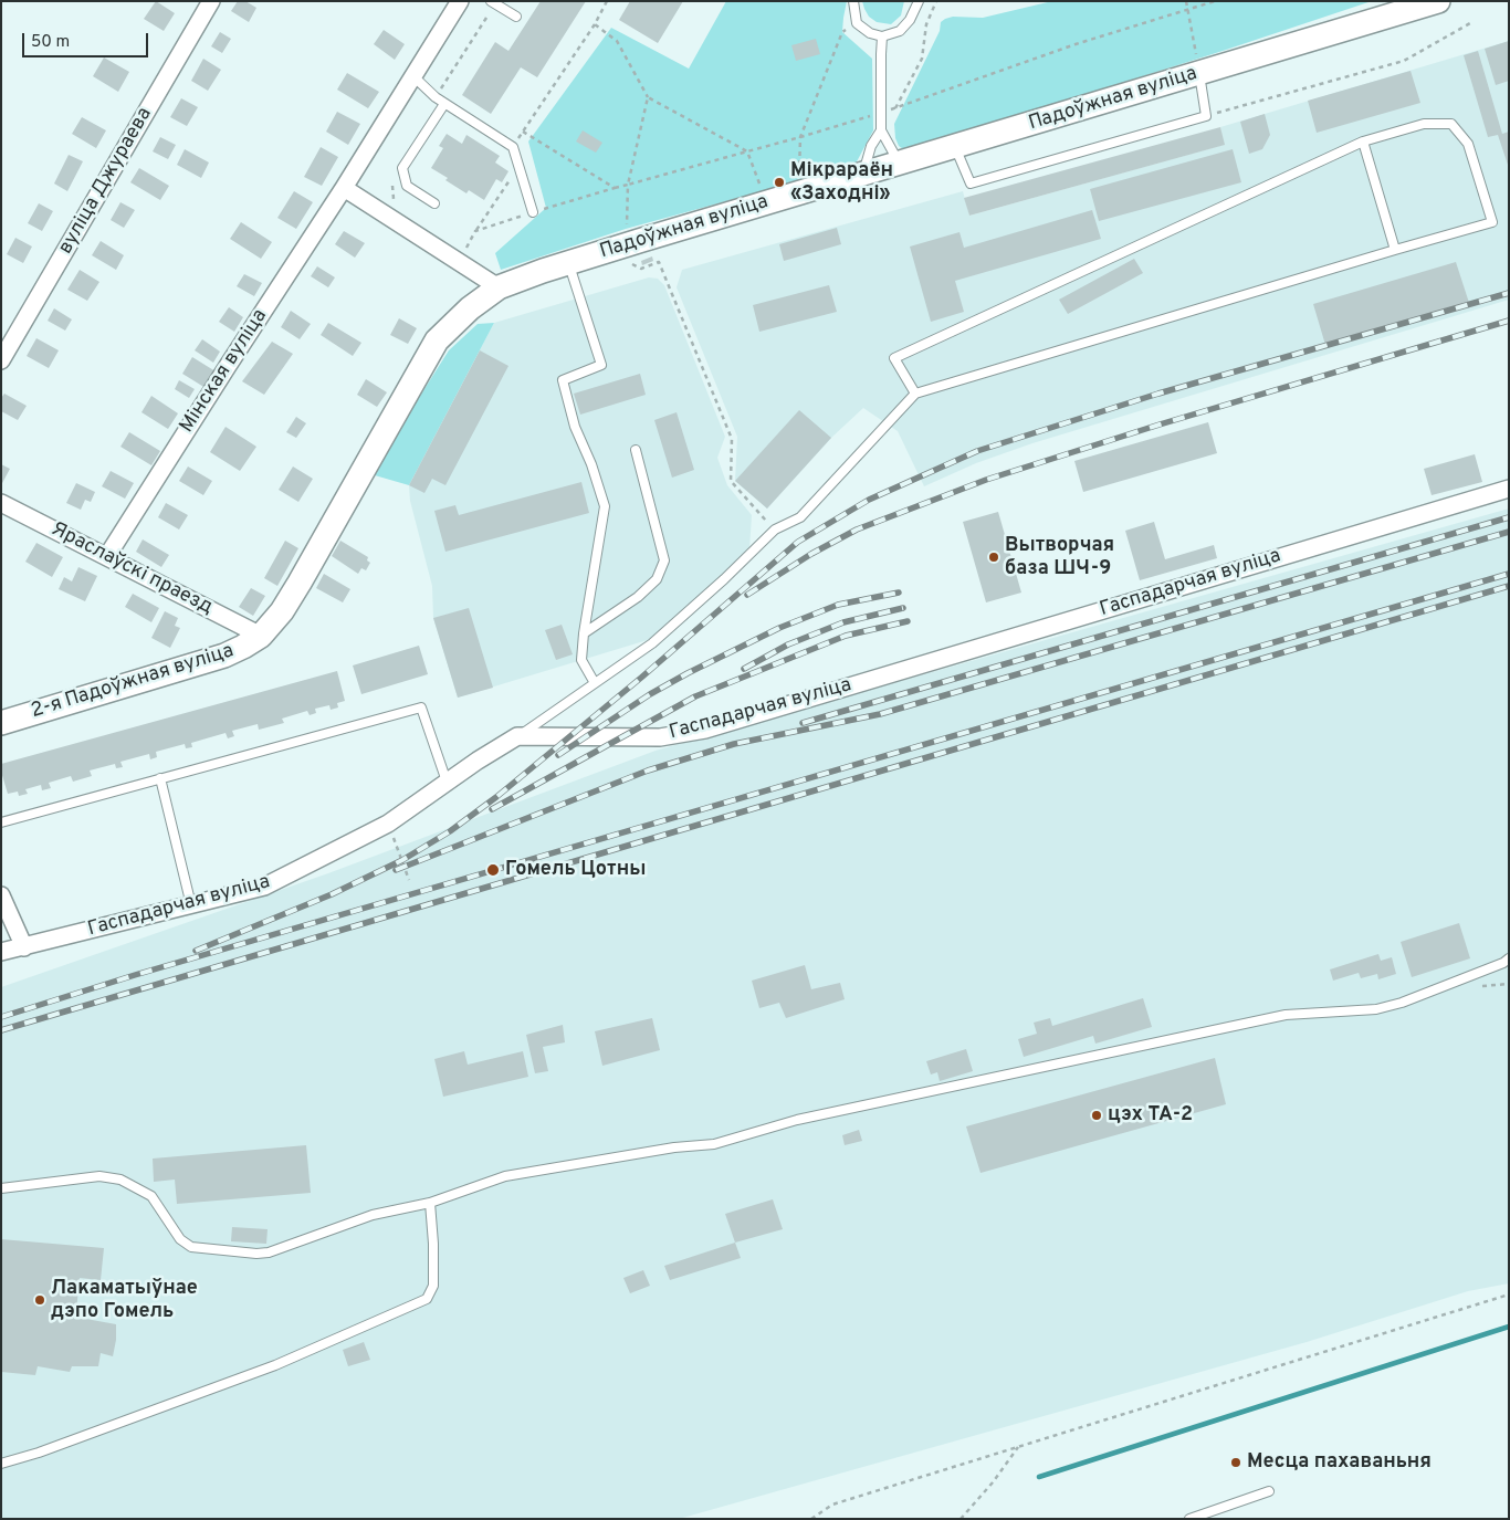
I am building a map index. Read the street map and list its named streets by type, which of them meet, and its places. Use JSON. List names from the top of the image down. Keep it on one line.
{"streets":{"main road":["Падоўжная вуліца","2-я Падоўжная вуліца"],"street":["вуліца Джураева","Мінская вуліца","Яраслаўскі праезд","Гаспадарчая вуліца"]},"crossings":[["Падоўжная вуліца","2-я Падоўжная вуліца"],["Мінская вуліца","Яраслаўскі праезд"],["Яраслаўскі праезд","2-я Падоўжная вуліца"]],"places":["Мікрараён «Заходні»","Вытворчая база ШЧ-9","Гомель Цотны","цэх ТА-2","Лакаматыўнае дэпо Гомель","Месца пахаваньня"],"scale_bar":"50 m"}
